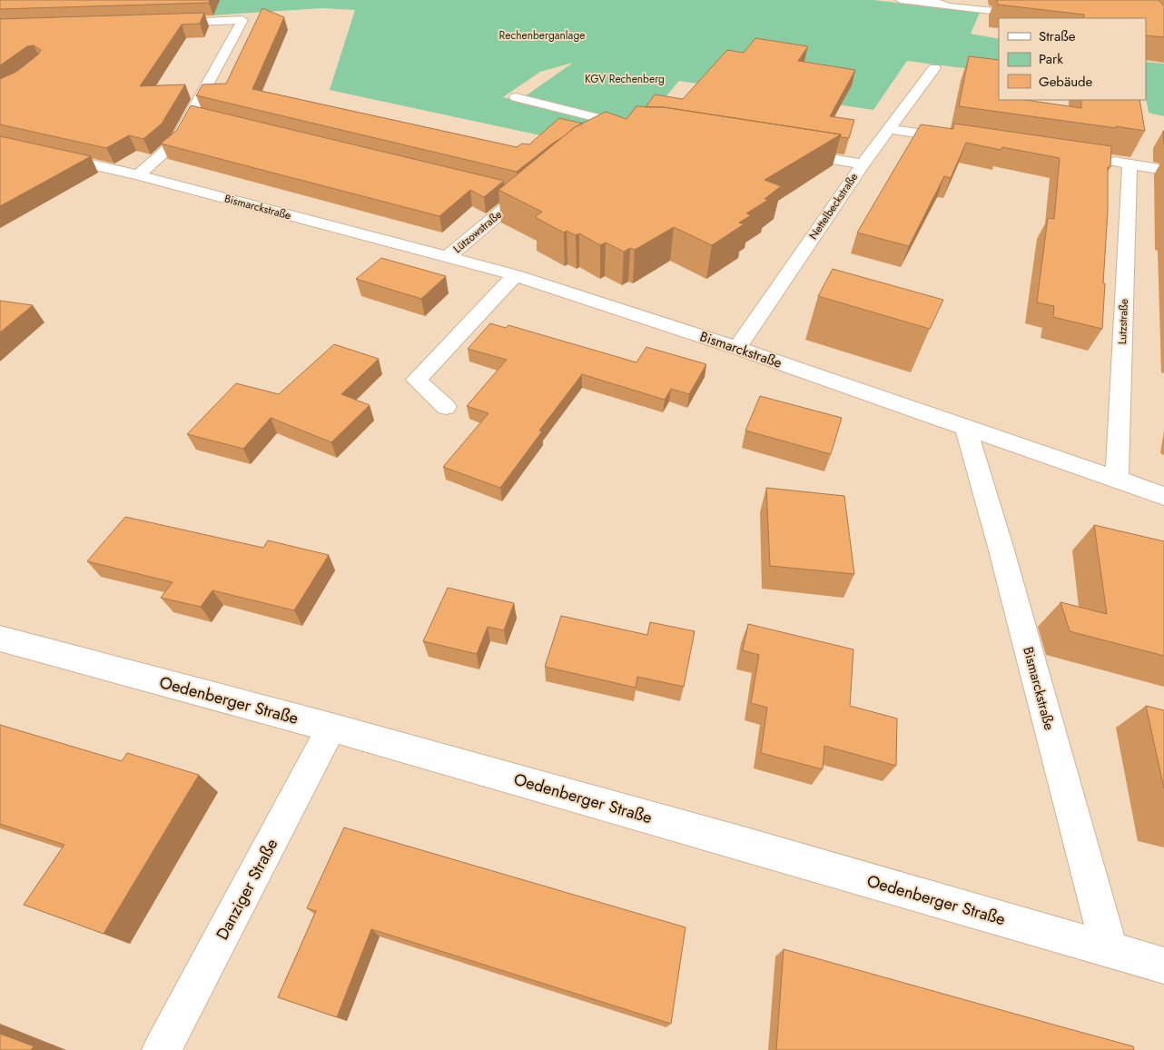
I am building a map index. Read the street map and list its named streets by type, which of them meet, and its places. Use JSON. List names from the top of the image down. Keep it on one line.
{"streets":{"street":["Nettelbeckstraße","Bismarckstraße","Lützowstraße","Lutzstraße","Oedenberger Straße","Danziger Straße"]},"crossings":[["Nettelbeckstraße","Bismarckstraße"],["Bismarckstraße","Lützowstraße"],["Bismarckstraße","Lutzstraße"],["Bismarckstraße","Oedenberger Straße"],["Oedenberger Straße","Danziger Straße"]],"parks":["Rechenberganlage","KGV Rechenberg"],"legend":["Straße","Park","Gebäude"]}
